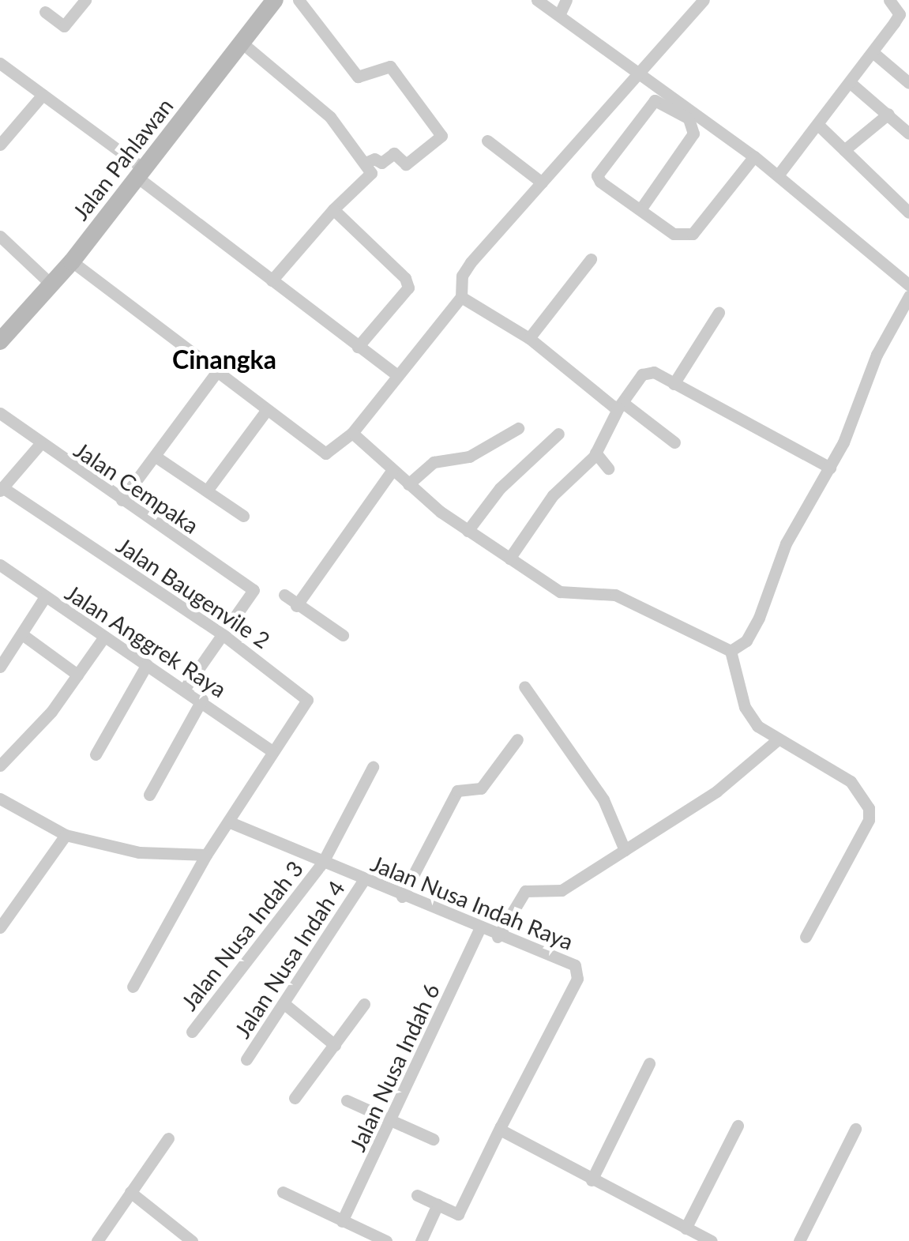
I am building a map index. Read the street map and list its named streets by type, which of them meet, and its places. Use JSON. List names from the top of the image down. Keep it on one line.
{"streets":{"street":["Jalan Pahlawan","Jalan Cempaka","Jalan Baugenvile 2","Jalan Anggrek Raya","Jalan Nusa Indah Raya","Jalan Nusa Indah 3","Jalan Nusa Indah 4","Jalan Nusa Indah 6"]},"crossings":[["Jalan Cempaka","Jalan Baugenvile 2"],["Jalan Baugenvile 2","Jalan Anggrek Raya"],["Jalan Nusa Indah Raya","Jalan Nusa Indah 3"],["Jalan Nusa Indah Raya","Jalan Nusa Indah 4"],["Jalan Nusa Indah Raya","Jalan Nusa Indah 6"]],"districts":["Cinangka"]}
